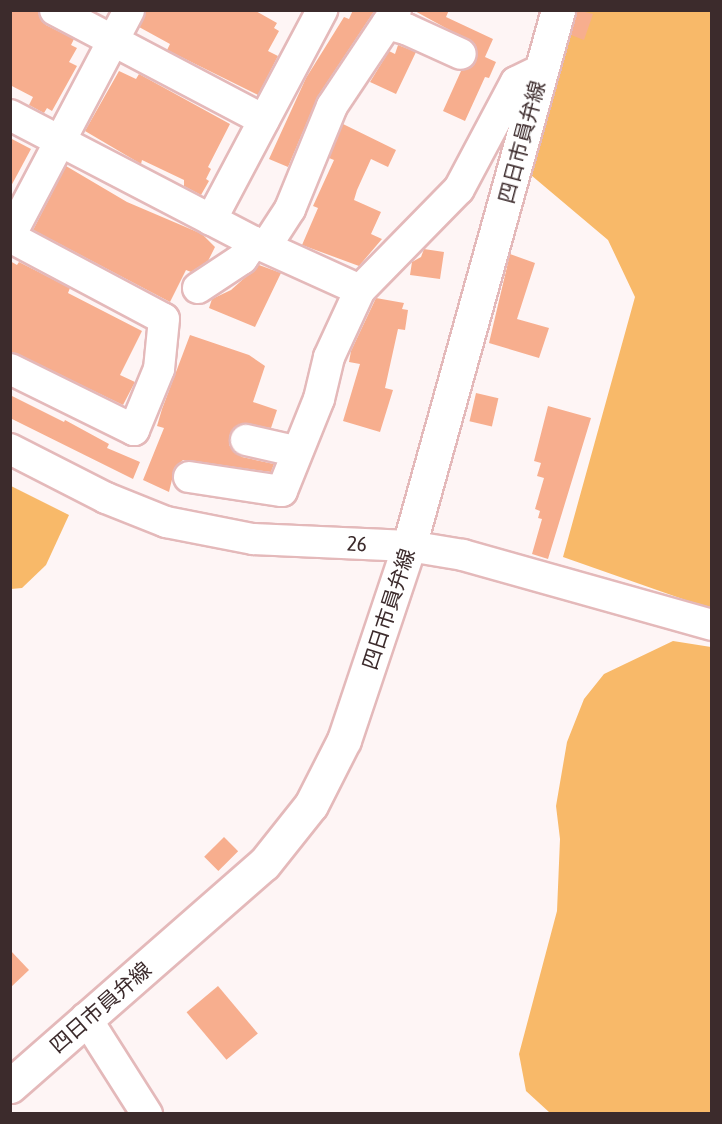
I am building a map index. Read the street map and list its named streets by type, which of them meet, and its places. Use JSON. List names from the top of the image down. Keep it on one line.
{"streets":{"main road":["四日市員弁線"],"street":["26"]},"crossings":[["四日市員弁線","26"]]}
